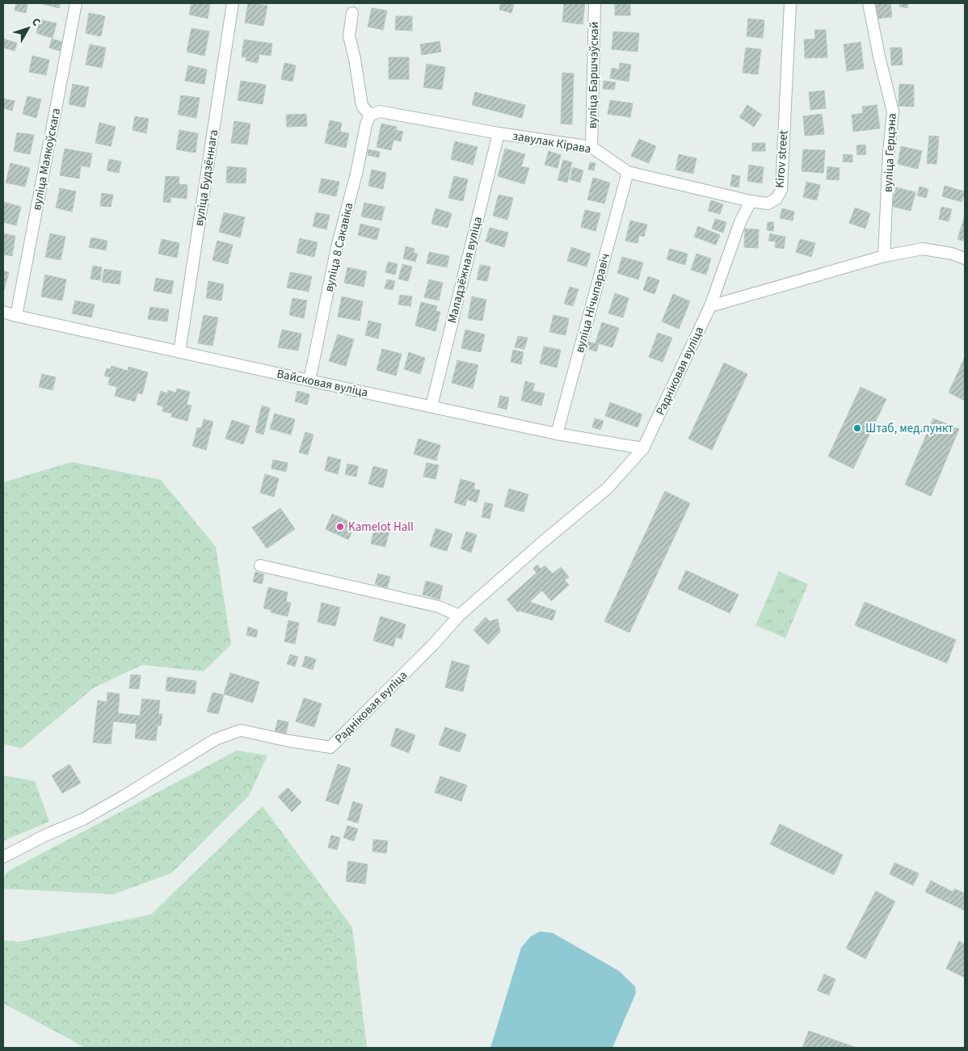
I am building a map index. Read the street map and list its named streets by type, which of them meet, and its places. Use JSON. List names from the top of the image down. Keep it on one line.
{"streets":{"street":["вуліца Баршчэўскай","завулак Кірава","вуліца Герцэна","вуліца Маякоўскага","Kirov street","вуліца Будзённага","вуліца 8 Сакавіка","Маладзёжная вуліца","вуліца Нічыпаравіч","Радніковая вуліца","Вайсковая вуліца"]},"crossings":[["вуліца Баршчэўскай","завулак Кірава"],["завулак Кірава","Kirov street"],["завулак Кірава","вуліца 8 Сакавіка"],["завулак Кірава","Маладзёжная вуліца"],["завулак Кірава","вуліца Нічыпаравіч"],["вуліца Маякоўскага","Вайсковая вуліца"],["вуліца Будзённага","Вайсковая вуліца"],["вуліца 8 Сакавіка","Вайсковая вуліца"],["Маладзёжная вуліца","Вайсковая вуліца"],["вуліца Нічыпаравіч","Вайсковая вуліца"],["Радніковая вуліца","Вайсковая вуліца"]],"places":["Штаб, мeд.пункт","Kamelot Hall"],"north":"top right"}
